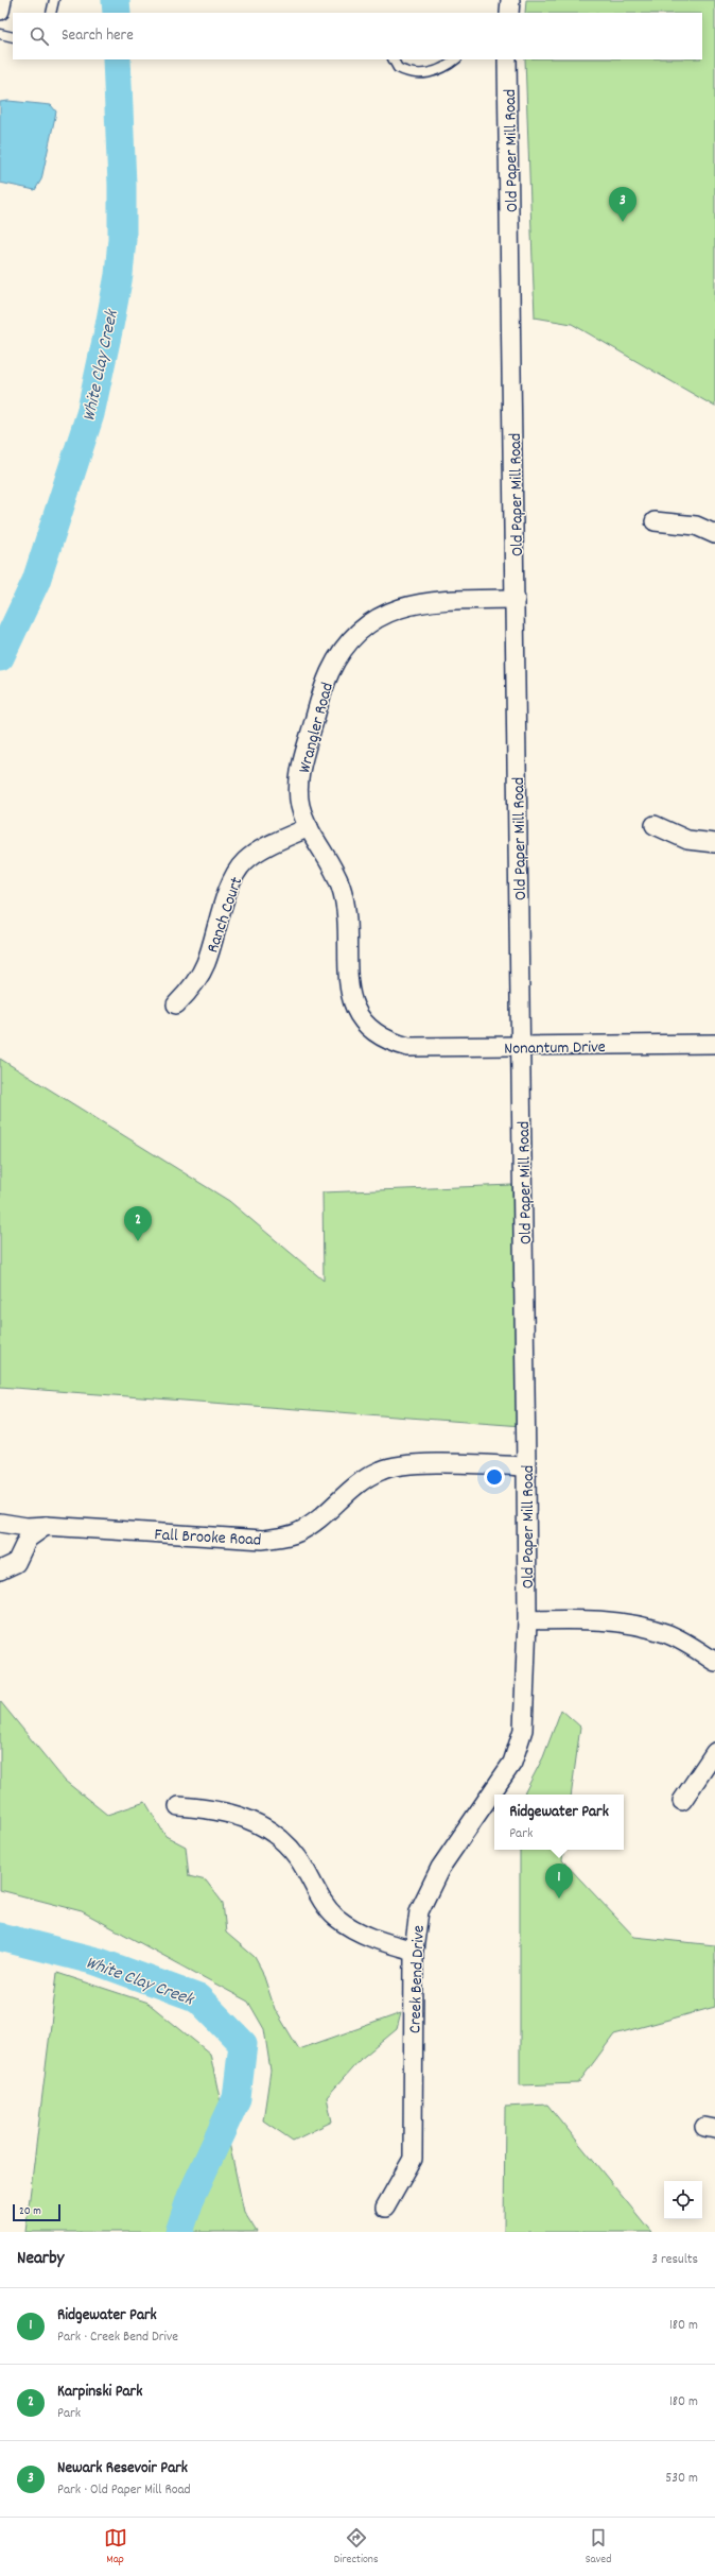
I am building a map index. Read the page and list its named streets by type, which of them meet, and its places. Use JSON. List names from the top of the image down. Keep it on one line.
{"streets":{"street":["Old Paper Mill Road","Wrangler Road","Ranch Court","Nonantum Drive","Fall Brooke Road","Creek Bend Drive"]},"crossings":[["Old Paper Mill Road","Wrangler Road"],["Old Paper Mill Road","Nonantum Drive"],["Old Paper Mill Road","Fall Brooke Road"],["Old Paper Mill Road","Creek Bend Drive"],["Wrangler Road","Ranch Court"],["Wrangler Road","Nonantum Drive"]],"water":["White Clay Creek"],"scale_bar":"20 m","page":{"search":"Search here","pins":["3","2","1"],"popup":["Ridgewater Park","Park"],"scale":"20 m","heading":["Nearby","3 results"],"list":[{"mark":"1","name":"Ridgewater Park","note":"Park · Creek Bend Drive","value":"180 m"},{"mark":"2","name":"Karpinski Park","note":"Park","value":"180 m"},{"mark":"3","name":"Newark Resevoir Park","note":"Park · Old Paper Mill Road","value":"530 m"}],"nav":["Map","Directions","Saved"]}}
